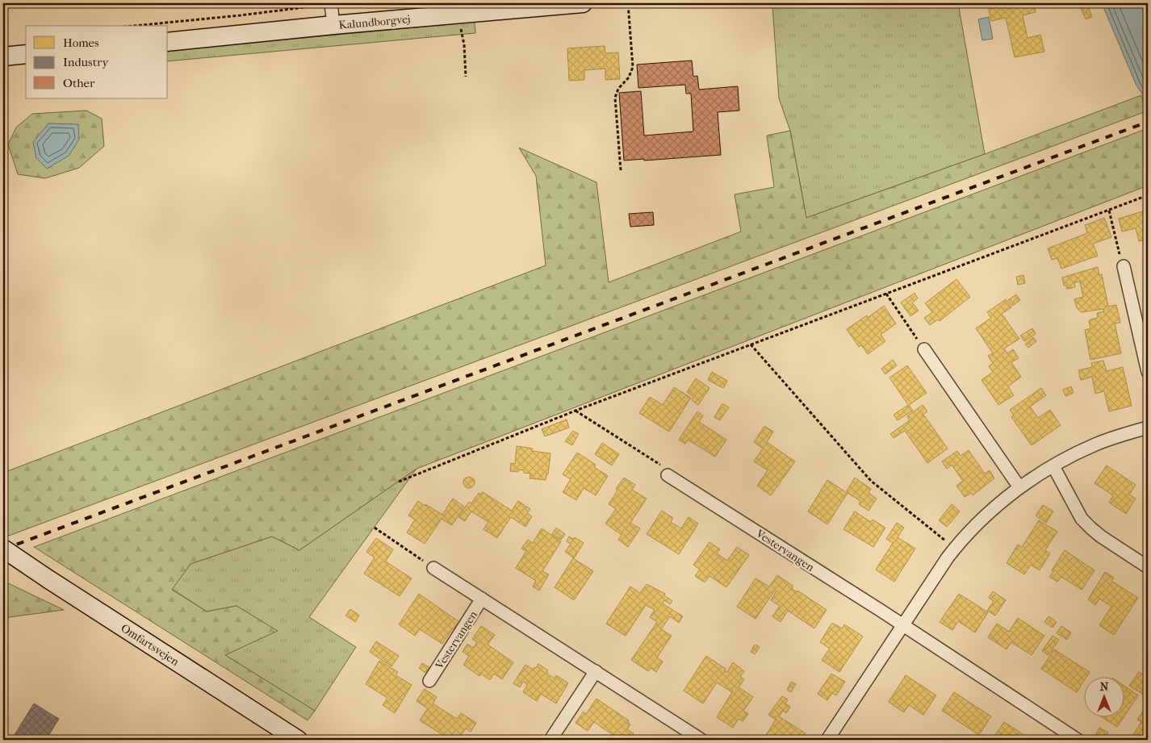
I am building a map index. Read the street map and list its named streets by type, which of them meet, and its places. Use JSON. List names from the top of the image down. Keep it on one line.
{"streets":{"street":["Kalundborgvej","Vestervangen","Omfartsvejen"]},"legend":["Homes","Industry","Other"],"north":"top"}
